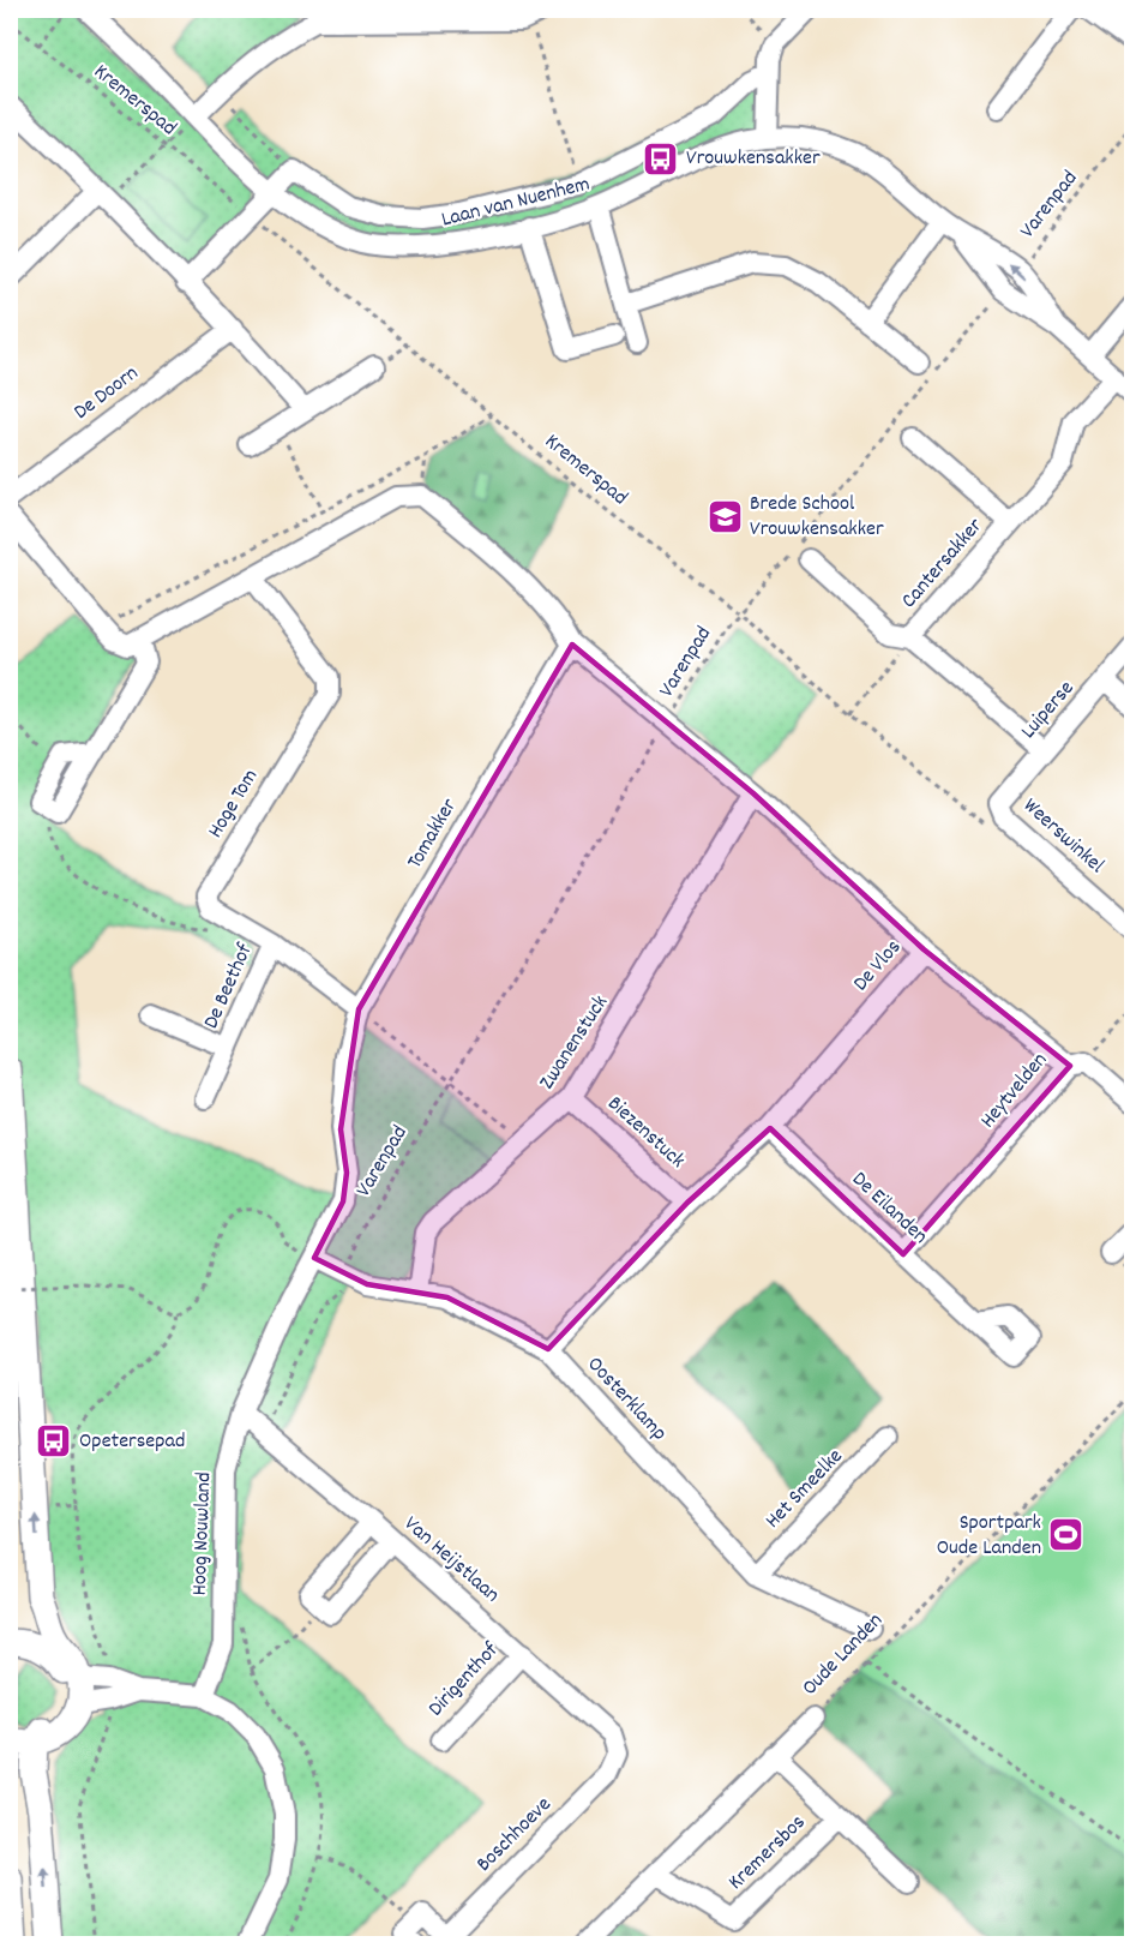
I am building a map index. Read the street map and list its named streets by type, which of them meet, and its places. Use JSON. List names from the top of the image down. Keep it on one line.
{"streets":{"street":["Laan van Nuenhem","De Doorn","Cantersakker","Luiperse","Hoge Tom","Tomakker","Weerswinkel","De Vlos","De Beethof","Zwanenstuck","Heytvelden","Biezenstuck","De Eilanden","Oosterklamp","Het Smeelke","Hoog Nouwland","Van Heijstlaan","Oude Landen","Dirigenthof","Boschhoeve","Kremersbos"],"path":["Kremerspad","Varenpad"]},"crossings":[["Kremerspad","Varenpad"],["Laan van Nuenhem","Varenpad"],["Laan van Nuenhem","Cantersakker"],["Varenpad","De Vlos"],["Varenpad","Oosterklamp"],["Varenpad","Van Heijstlaan"],["Cantersakker","Luiperse"],["Luiperse","Weerswinkel"],["Hoge Tom","Tomakker"],["Hoge Tom","De Beethof"],["Tomakker","De Vlos"],["Tomakker","Oosterklamp"],["Tomakker","Hoog Nouwland"],["De Vlos","Zwanenstuck"],["De Vlos","Heytvelden"],["De Vlos","Biezenstuck"],["De Vlos","De Eilanden"],["De Vlos","Oosterklamp"],["Zwanenstuck","Biezenstuck"],["Zwanenstuck","Oosterklamp"],["Heytvelden","De Eilanden"],["Oosterklamp","Het Smeelke"],["Oosterklamp","Hoog Nouwland"],["Hoog Nouwland","Van Heijstlaan"],["Van Heijstlaan","Dirigenthof"],["Van Heijstlaan","Boschhoeve"],["Oude Landen","Kremersbos"]],"places":{"bus stop":["Vrouwkensakker","Opetersepad"],"school or university":["Brede School Vrouwkensakker"],"sports":["Sportpark Oude Landen"]}}
